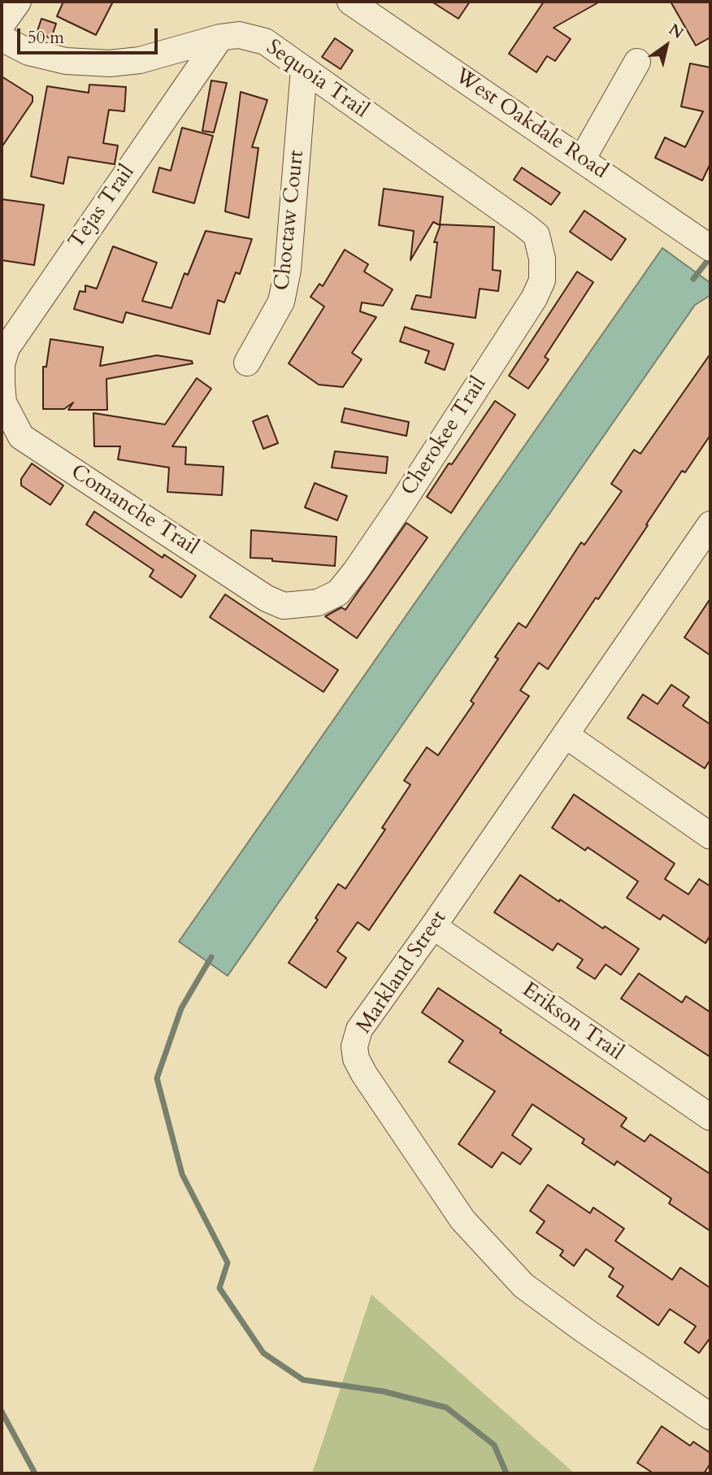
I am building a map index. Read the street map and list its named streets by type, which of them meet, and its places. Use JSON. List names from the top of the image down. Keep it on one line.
{"streets":{"street":["Sequoia Trail","West Oakdale Road","Tejas Trail","Choctaw Court","Cherokee Trail","Comanche Trail","Markland Street","Erikson Trail"]},"crossings":[["Sequoia Trail","Tejas Trail"],["Sequoia Trail","Choctaw Court"],["Sequoia Trail","Cherokee Trail"],["Tejas Trail","Comanche Trail"],["Cherokee Trail","Comanche Trail"],["Markland Street","Erikson Trail"]],"scale_bar":"50 m","north":"top right"}
